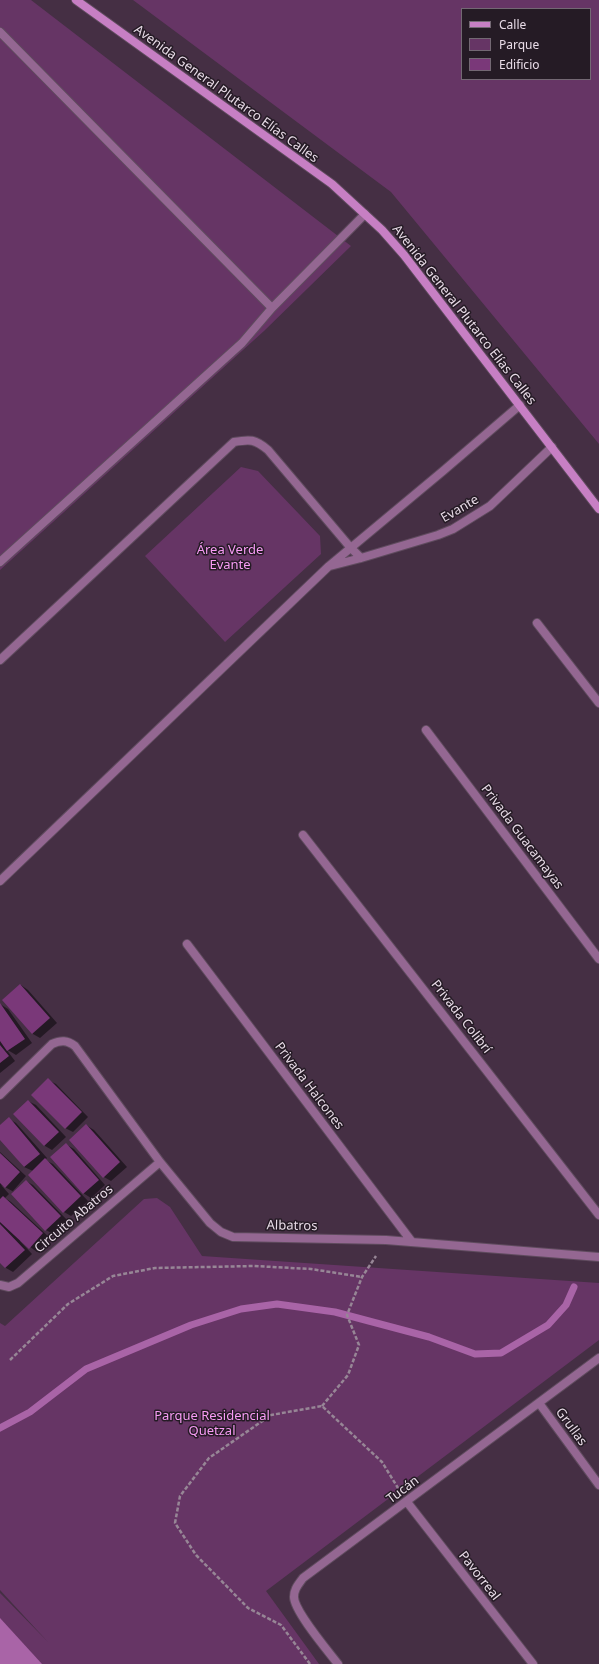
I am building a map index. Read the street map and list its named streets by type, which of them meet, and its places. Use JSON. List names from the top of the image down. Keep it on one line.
{"streets":{"street":["Avenida General Plutarco Elías Calles","Evante","Privada Guacamayas","Privada Colibrí","Privada Halcones","Circuito Abatros","Albatros","Grullas","Tucán","Pavorreal"]},"crossings":[["Avenida General Plutarco Elías Calles","Evante"],["Privada Halcones","Albatros"],["Circuito Abatros","Albatros"],["Grullas","Tucán"],["Tucán","Pavorreal"]],"parks":["Área Verde Evante","Parque Residencial Quetzal"],"legend":["Calle","Parque","Edificio"]}
